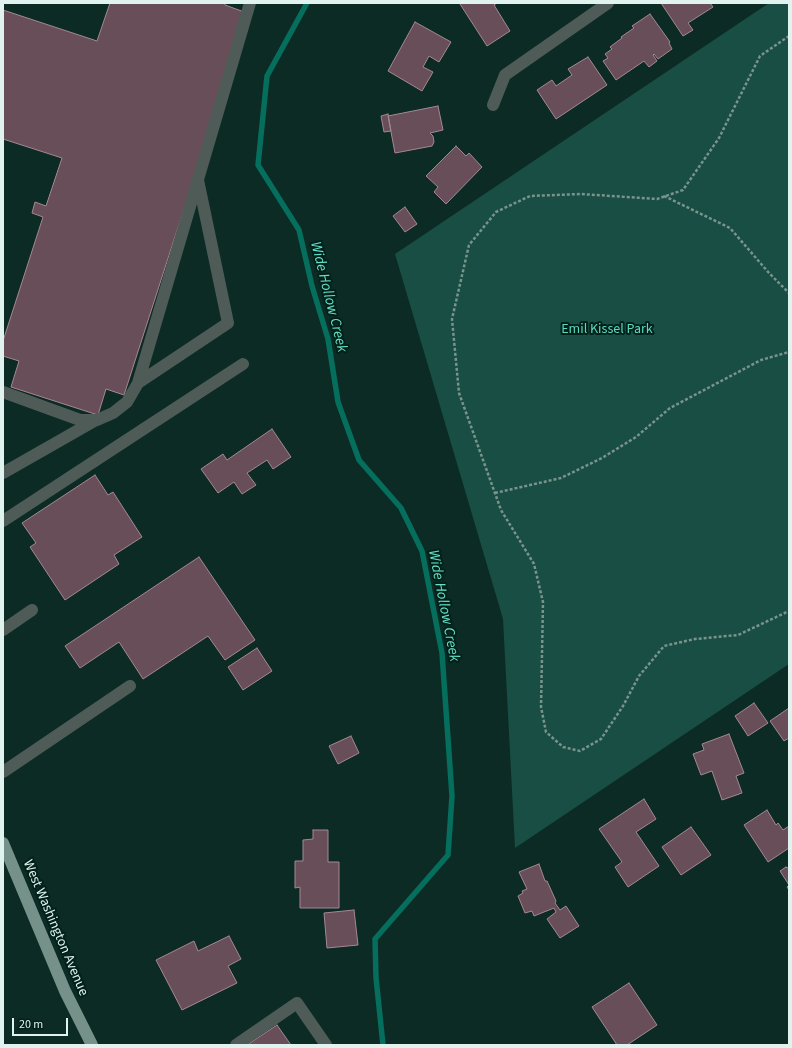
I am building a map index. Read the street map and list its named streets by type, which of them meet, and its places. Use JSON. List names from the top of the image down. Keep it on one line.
{"streets":{"main road":["West Washington Avenue"]},"water":["Wide Hollow Creek"],"parks":["Emil Kissel Park"],"scale_bar":"20 m"}
